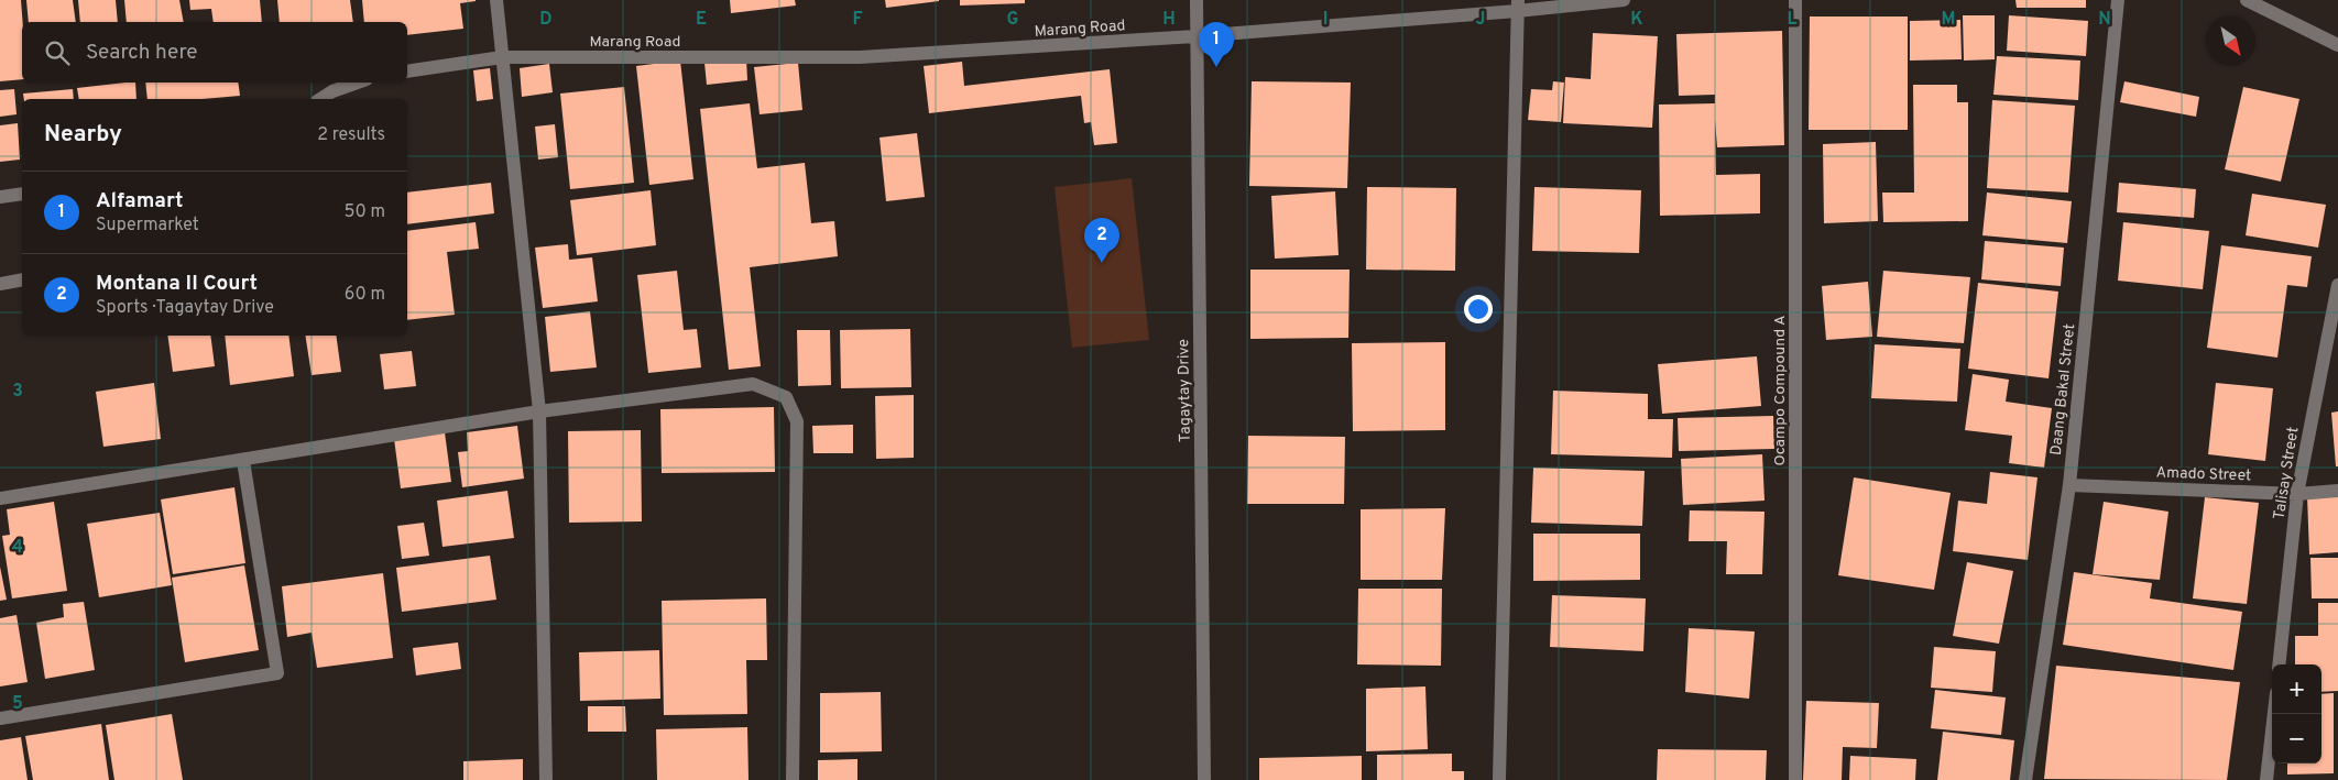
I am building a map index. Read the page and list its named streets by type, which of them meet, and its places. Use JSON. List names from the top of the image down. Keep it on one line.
{"streets":{"street":["Marang Road","Daang Bakal Street","Tagaytay Drive","Ocampo Compound A","Amado Street","Talisay Street"]},"crossings":[["Marang Road","Tagaytay Drive"],["Daang Bakal Street","Amado Street"],["Amado Street","Talisay Street"]],"north":"bottom right","page":{"pins":["1","2"],"search":"Search here","heading":["Nearby","2 results"],"list":[{"mark":"1","name":"Alfamart","note":"Supermarket","value":"50 m"},{"mark":"2","name":"Montana II Court","note":"Sports · Tagaytay Drive","value":"60 m"}],"map_buttons":["+","−"]},"grid":{"columns":["D","E","F","G","H","I","J","K","L","M","N"],"rows":["3","4","5"]}}
